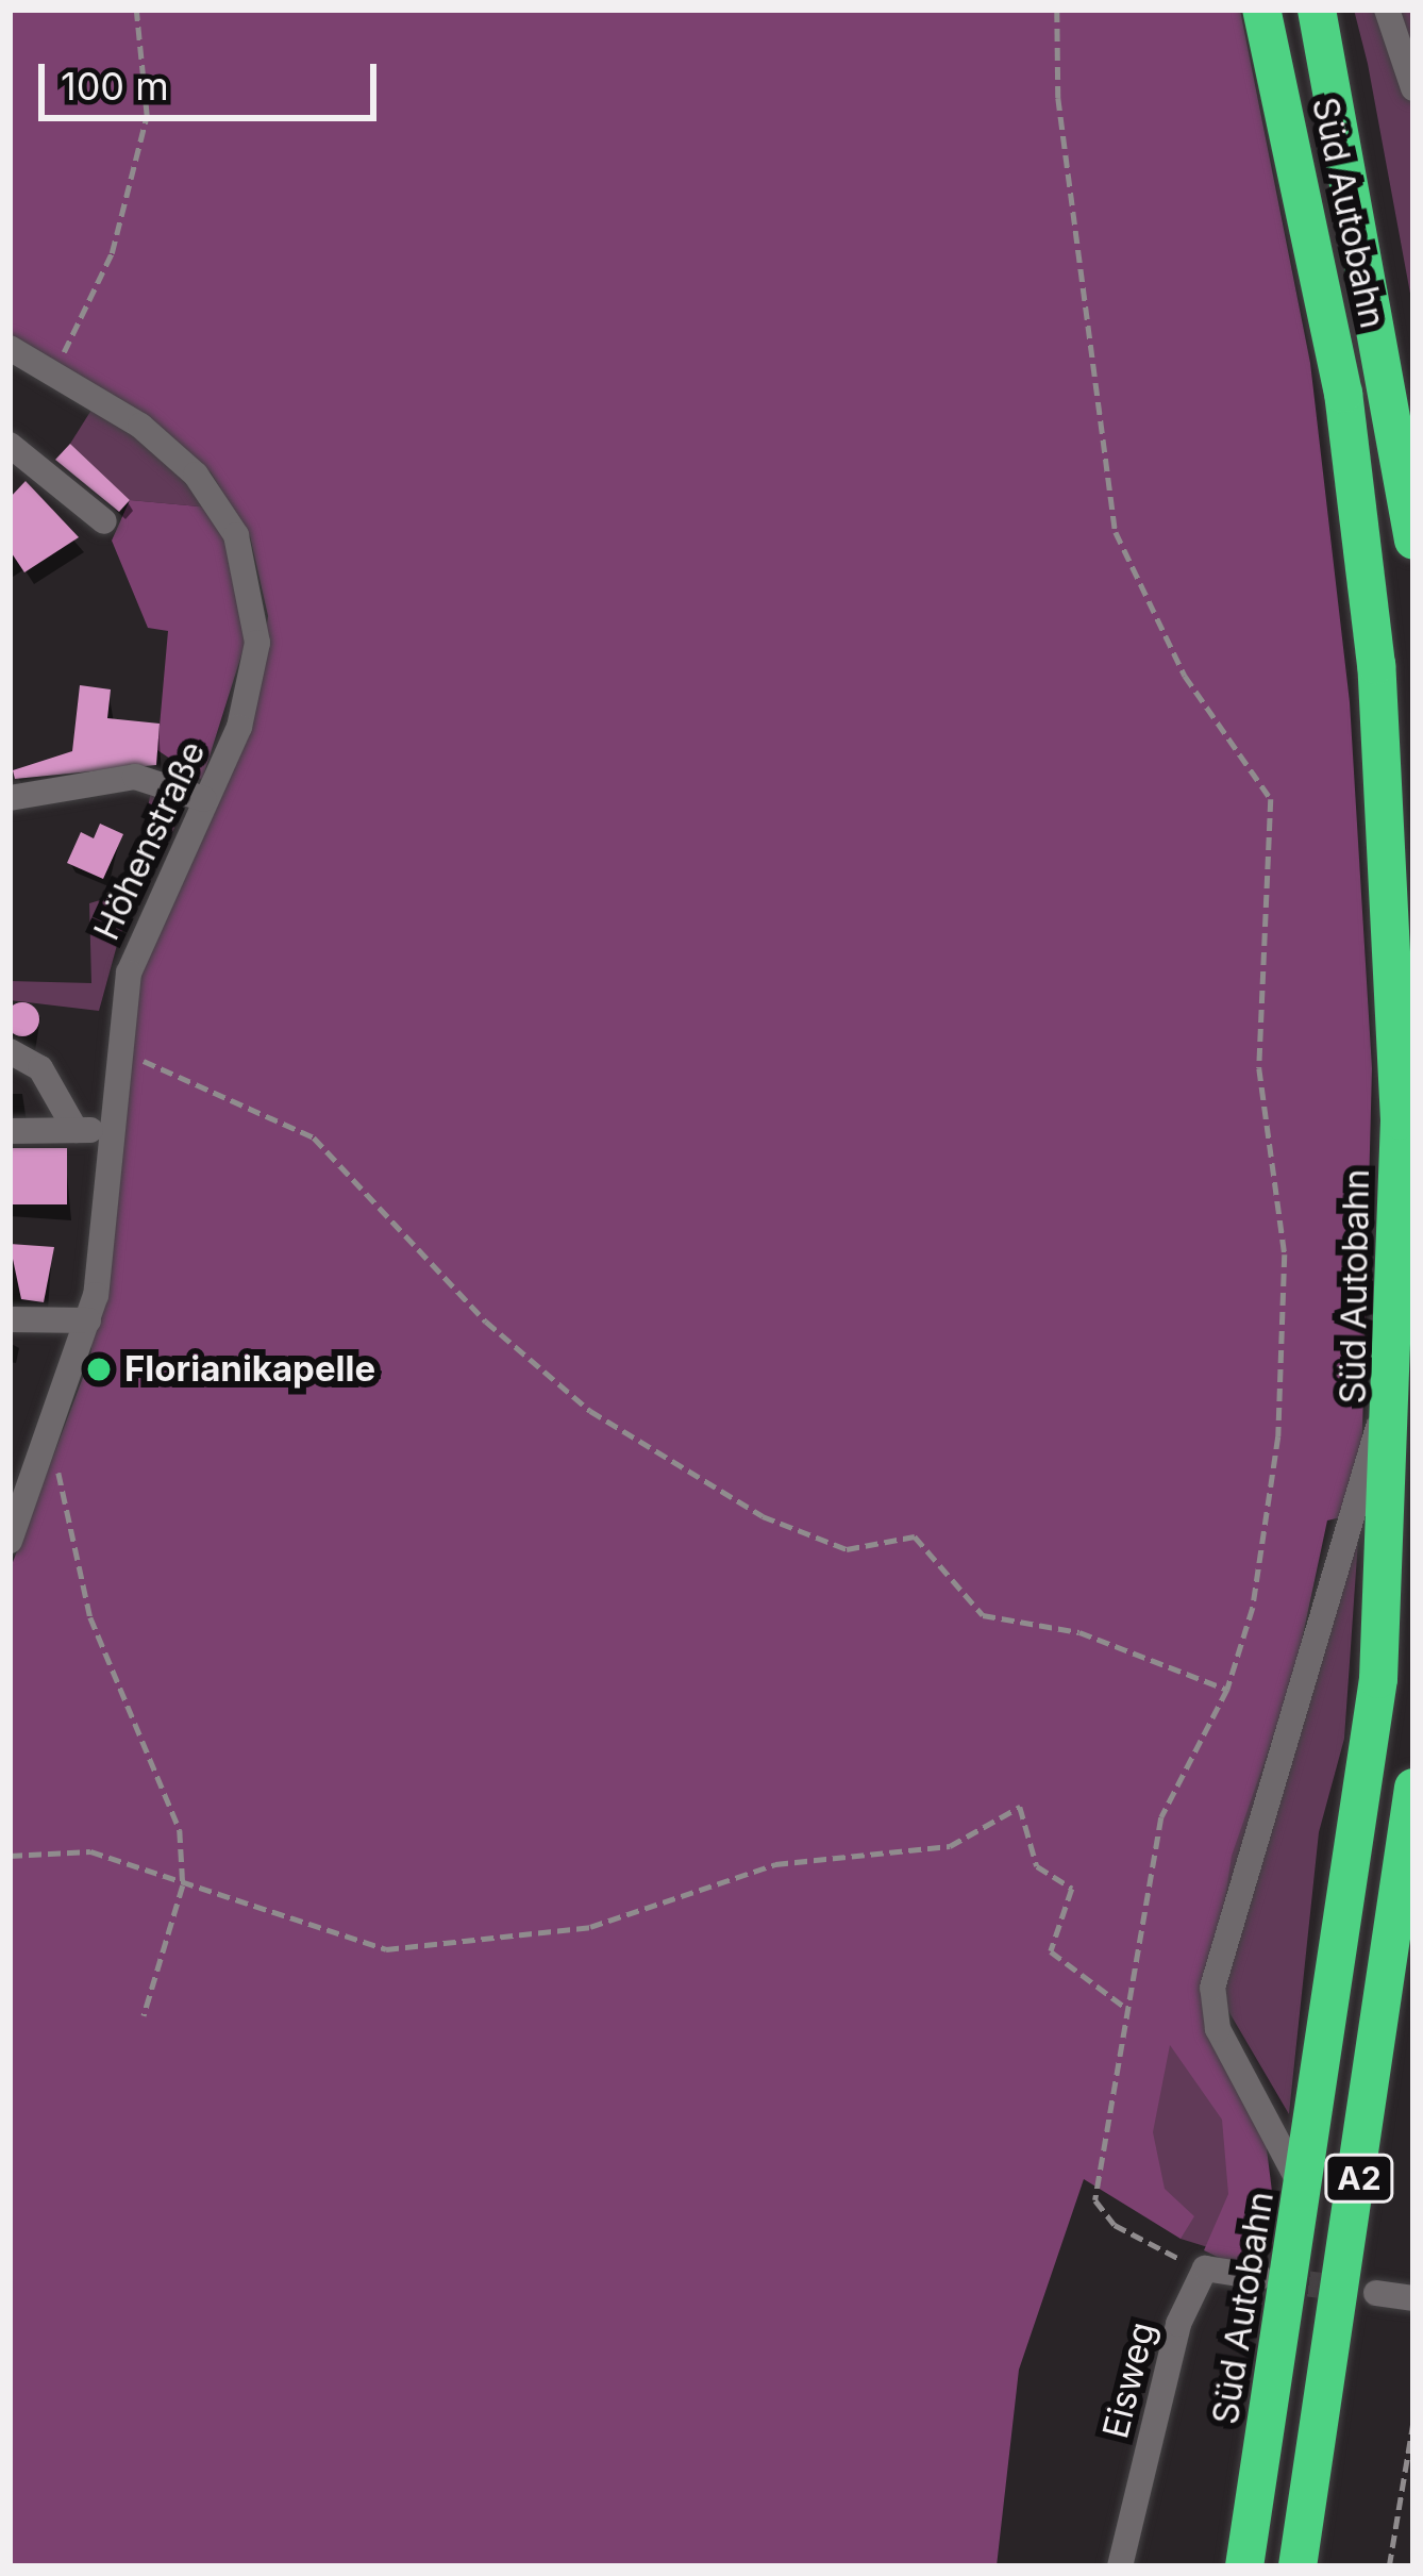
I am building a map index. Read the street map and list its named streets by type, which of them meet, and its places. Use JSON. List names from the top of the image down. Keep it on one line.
{"streets":{"highway":["Süd Autobahn","A2"],"street":["Höhenstraße","Eisweg"]},"places":["Florianikapelle"],"scale_bar":"100 m"}
